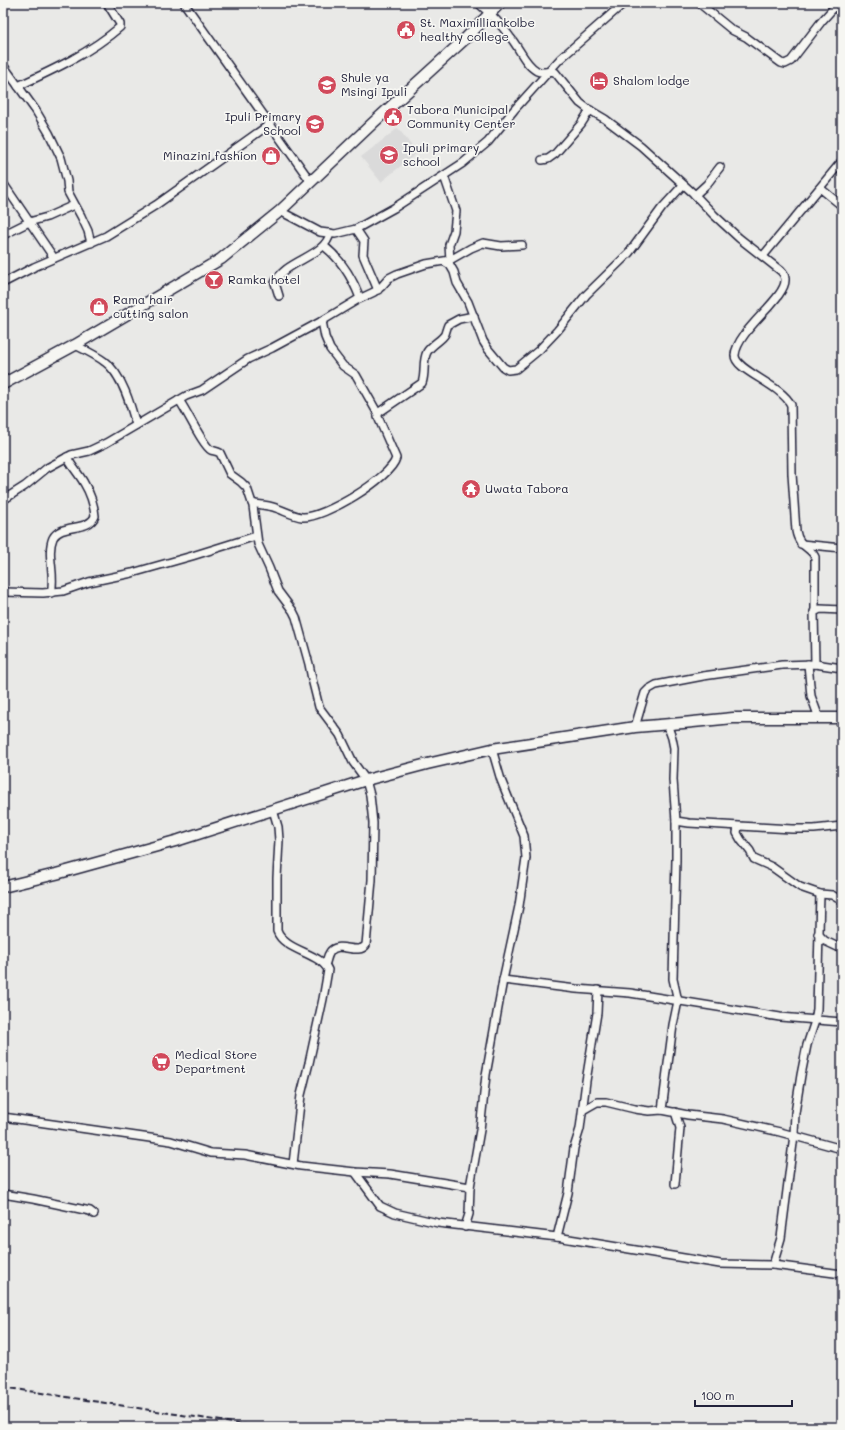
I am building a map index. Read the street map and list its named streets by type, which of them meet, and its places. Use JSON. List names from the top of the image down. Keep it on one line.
{"places":{"public building":["St. Maximilliankolbe healthy college","Tabora Municipal Community Center"],"hotel":["Shalom lodge"],"school or university":["Shule ya Msingi Ipuli","Ipuli Primary School","Ipuli primary school"],"shop":["Minazini fashion","Rama hair cutting salon"],"bar":["Ramka hotel"],"temple":["Uwata Tabora"],"supermarket":["Medical Store Department"]},"scale_bar":"100 m"}
